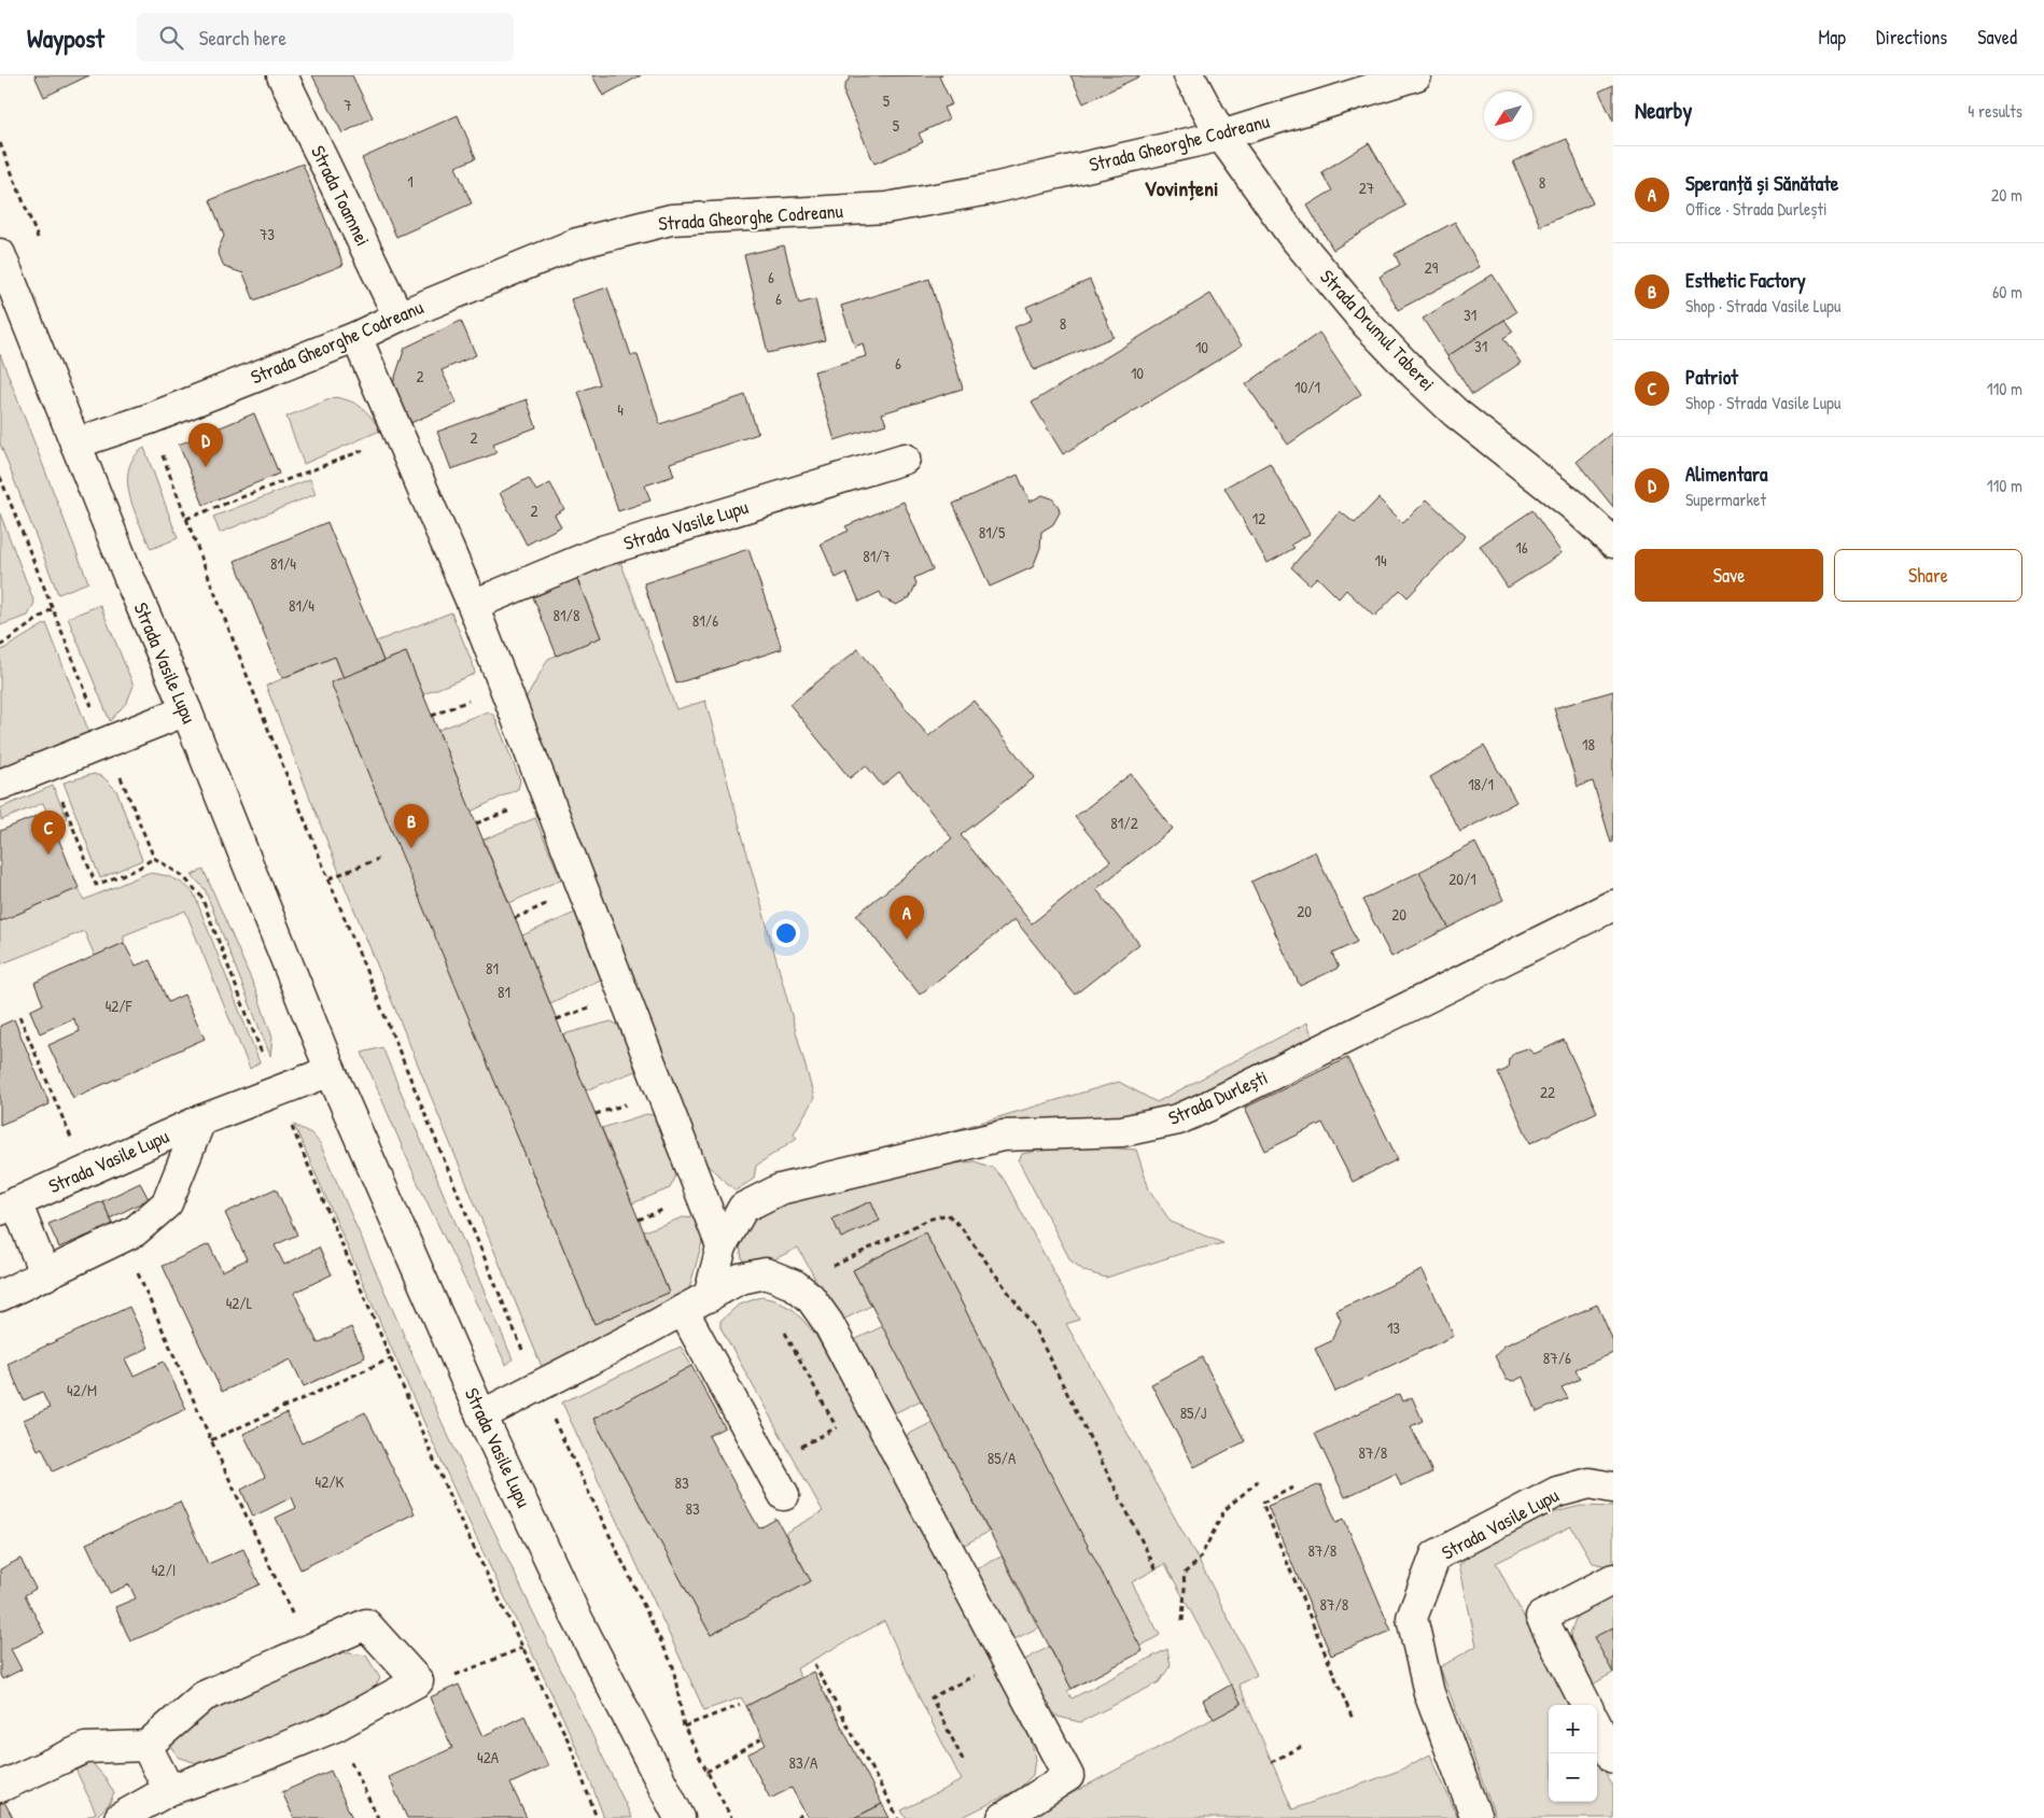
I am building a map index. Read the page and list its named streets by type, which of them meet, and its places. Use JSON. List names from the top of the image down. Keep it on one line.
{"streets":{"street":["Strada Gheorghe Codreanu","Strada Toamnei","Strada Drumul Taberei","Strada Vasile Lupu","Strada Durlești"]},"crossings":[["Strada Gheorghe Codreanu","Strada Toamnei"],["Strada Gheorghe Codreanu","Strada Drumul Taberei"],["Strada Gheorghe Codreanu","Strada Vasile Lupu"]],"districts":["Vovințeni"],"house_numbers":["5","7","5","1","8","27","73","29","6","6","31","8","31","10","6","10","2","10/1","4","2","2","12","81/5","16","81/7","14","81/4","81/4","81/8","81/6","18","18/1","81/2","20/1","20","20","81","81","42/F","22","42/L","13","87/6","42/M","85/J","87/8","85/A","42/K","83","83","87/8","42/I","87/8","42A","83/A"],"north":"bottom left","page":{"header":"Waypost","search":"Search here","nav":["Map","Directions","Saved"],"heading":["Nearby","4 results"],"list":[{"mark":"A","name":"Speranță și Sănătate","note":"Office · Strada Durlești","value":"20 m"},{"mark":"B","name":"Esthetic Factory","note":"Shop · Strada Vasile Lupu","value":"60 m"},{"mark":"C","name":"Patriot","note":"Shop · Strada Vasile Lupu","value":"110 m"},{"mark":"D","name":"Alimentara","note":"Supermarket","value":"110 m"}],"pins":["D","B","C","A"],"buttons":["Save","Share"],"map_buttons":["+","−"]}}
